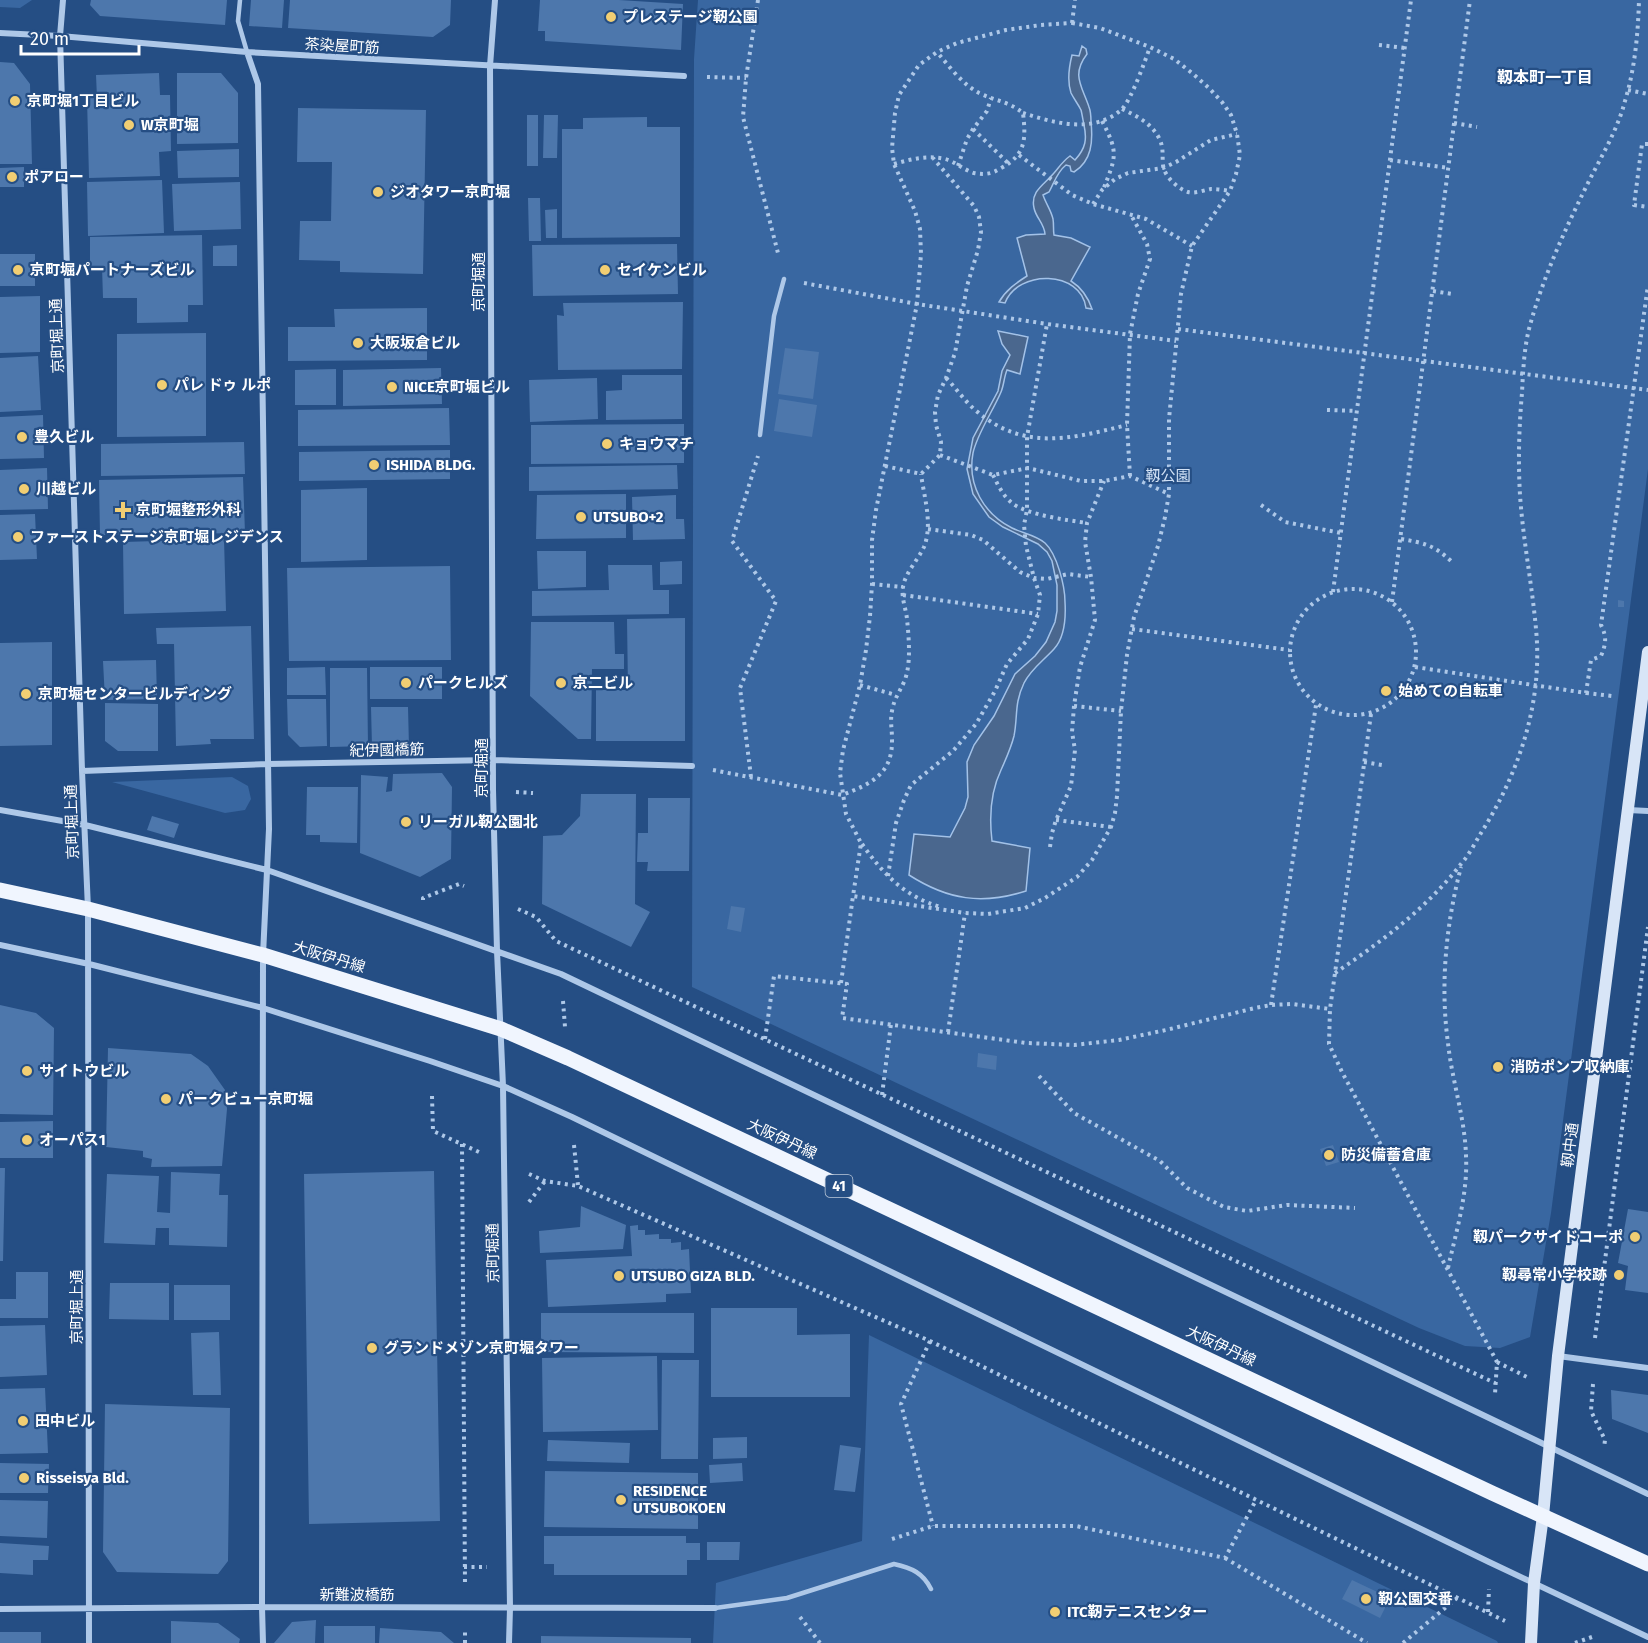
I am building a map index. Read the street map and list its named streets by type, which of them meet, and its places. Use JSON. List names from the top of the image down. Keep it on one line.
{"streets":{"main road":["大阪伊丹線","41"],"street":["茶染屋町筋","京町堀通","京町堀上通","紀伊國橋筋","靱中通","新難波橋筋"]},"crossings":[["茶染屋町筋","京町堀通"],["茶染屋町筋","京町堀上通"],["京町堀通","紀伊國橋筋"],["京町堀通","大阪伊丹線"],["京町堀通","新難波橋筋"],["京町堀上通","紀伊國橋筋"],["京町堀上通","大阪伊丹線"],["京町堀上通","新難波橋筋"],["大阪伊丹線","靱中通"]],"districts":["靱本町一丁目"],"parks":["靱公園"],"places":{"other":["プレステージ靭公園","京町堀1丁目ビル","W京町堀","ポアロー","ジオタワー京町堀","京町堀パートナーズビル","セイケンビル","大阪坂倉ビル","パレ ドゥ ルポ","NICE京町堀ビル","豊久ビル","キョウマチ","ISHIDA BLDG.","川越ビル","UTSUBO+2","ファーストステージ京町堀レジデンス","パークヒルズ","京二ビル","始めての自転車","京町堀センタービルディング","リーガル靭公園北","消防ポンプ収納庫","サイトウビル","パークビュー京町堀","オーパス1","防災備蓄倉庫","靱パークサイドコーポ","靱尋常小学校跡","UTSUBO GIZA BLD.","グランドメゾン京町堀タワー","田中ビル","Risseisya Bld.","RESIDENCE UTSUBOKOEN","靭公園交番","ITC靭テニスセンター"],"health":["京町堀整形外科"]},"scale_bar":"20 m"}
